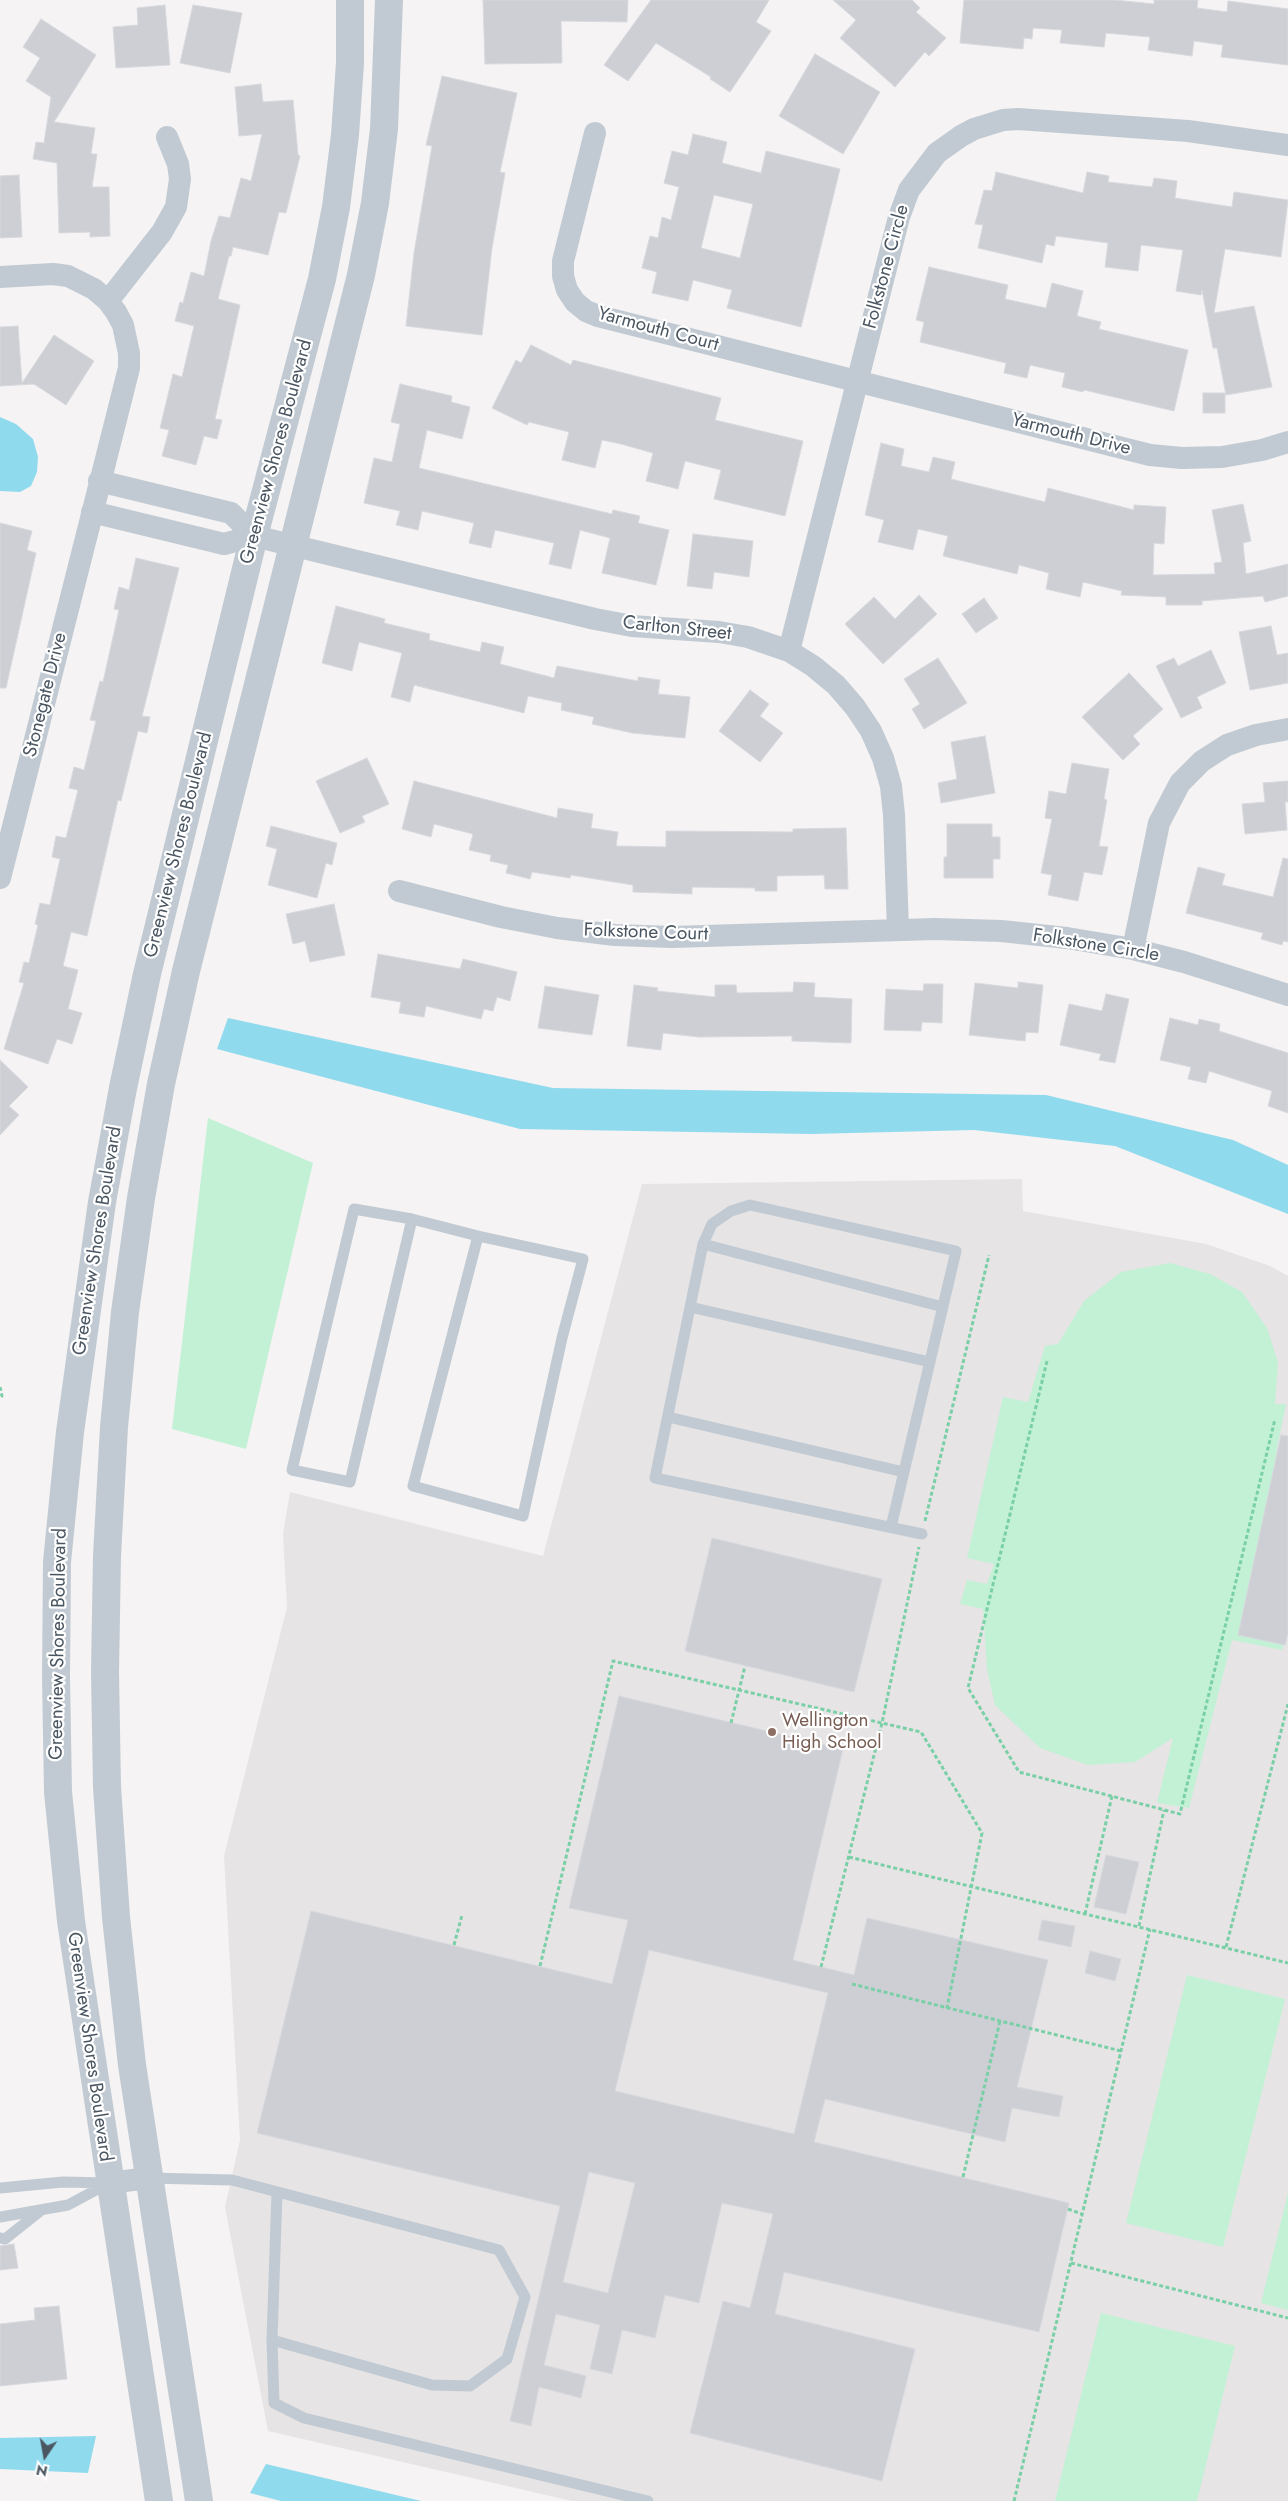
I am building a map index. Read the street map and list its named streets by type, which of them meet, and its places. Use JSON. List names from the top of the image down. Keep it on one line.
{"streets":{"street":["Folkstone Circle","Yarmouth Court","Yarmouth Drive","Greenview Shores Boulevard","Carlton Street","Stonegate Drive","Folkstone Court"]},"crossings":[["Folkstone Circle","Yarmouth Court"],["Folkstone Circle","Yarmouth Drive"],["Folkstone Circle","Carlton Street"],["Folkstone Circle","Folkstone Court"],["Yarmouth Court","Yarmouth Drive"],["Greenview Shores Boulevard","Carlton Street"],["Carlton Street","Folkstone Court"]],"places":["Wellington High School"],"north":"bottom"}
